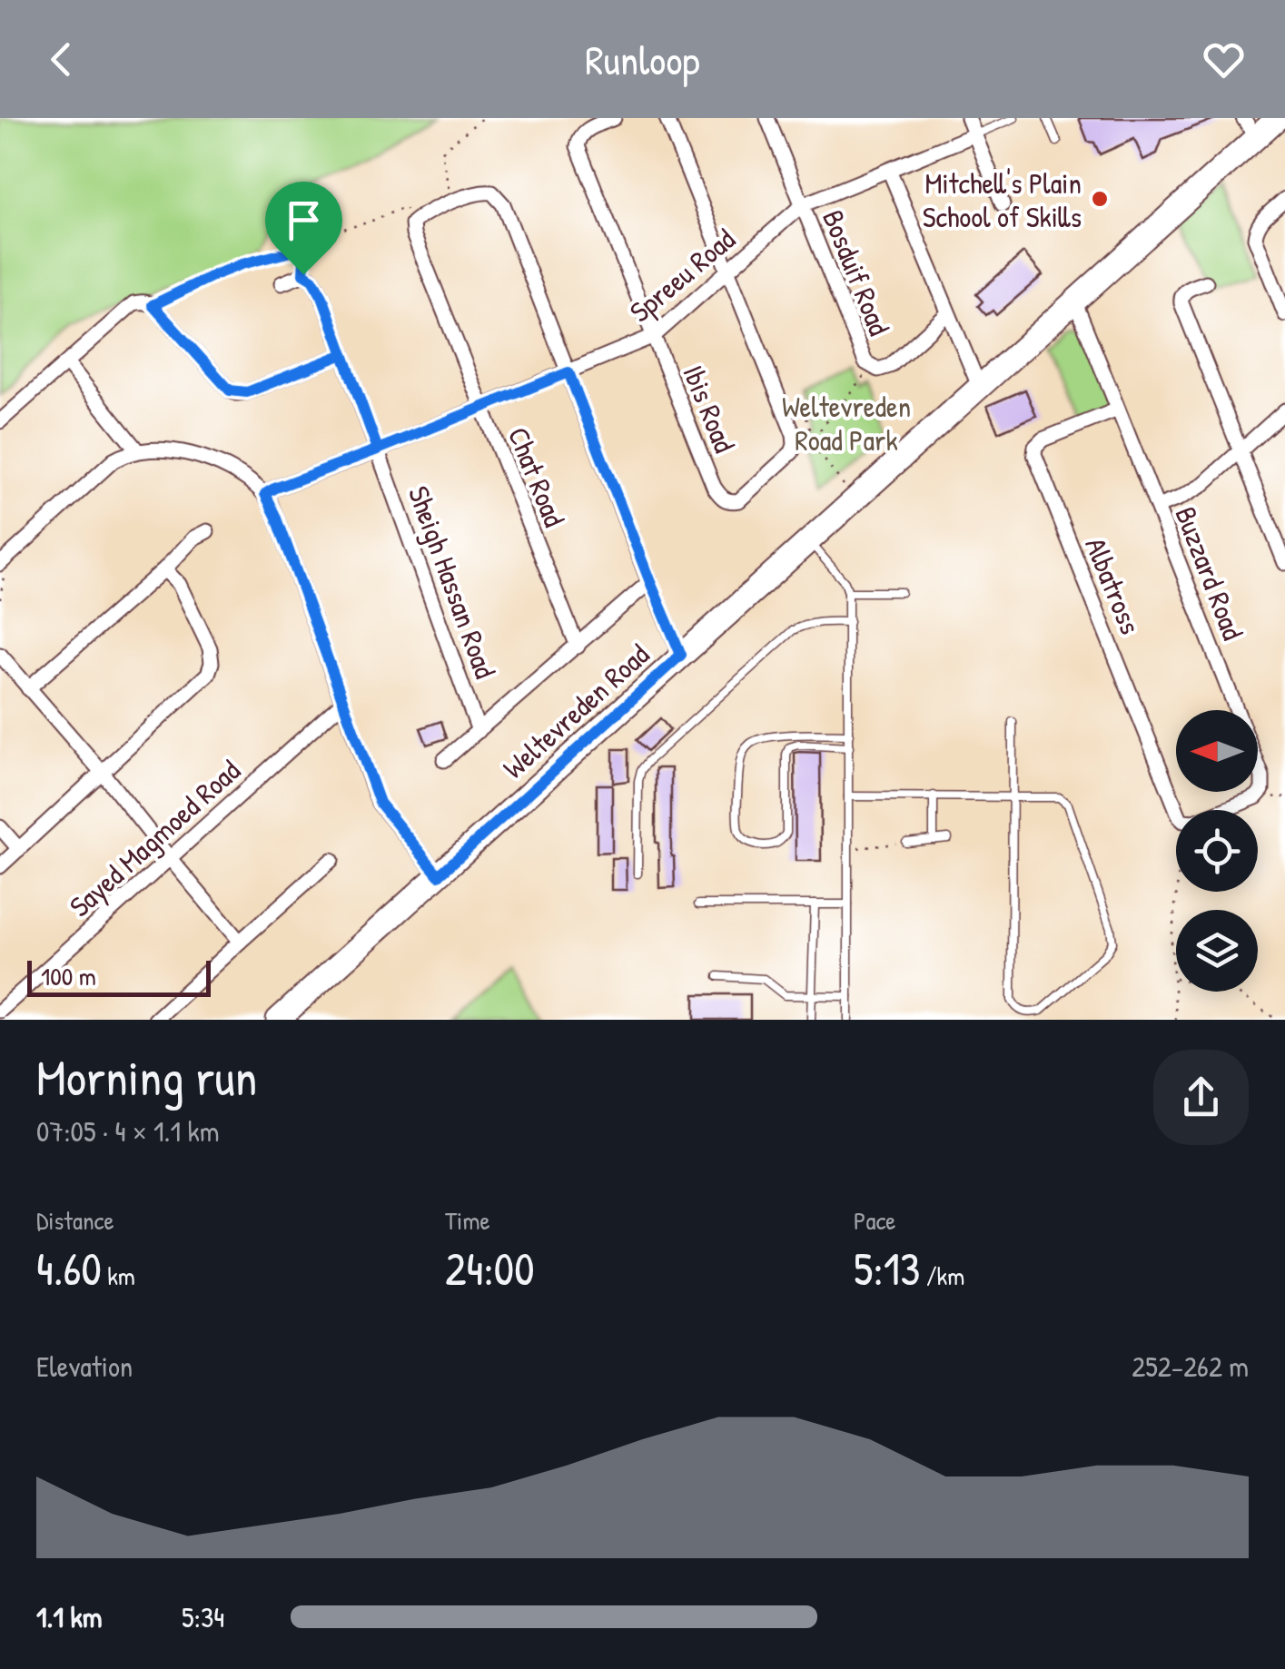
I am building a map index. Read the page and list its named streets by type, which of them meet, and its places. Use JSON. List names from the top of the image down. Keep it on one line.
{"streets":{"main road":["Weltevreden Road"],"street":["Bosduif Road","Spreeu Road","Ibis Road","Chat Road","Buzzard Road","Sheigh Hassan Road","Albatross","Sayed Magmoed Road"]},"crossings":[["Bosduif Road","Spreeu Road"],["Spreeu Road","Ibis Road"],["Spreeu Road","Chat Road"],["Spreeu Road","Sheigh Hassan Road"],["Buzzard Road","Albatross"],["Buzzard Road","Weltevreden Road"]],"parks":["Weltevreden Road Park"],"places":["Mitchell's Plain School of Skills"],"scale_bar":"100 m","north":"left","page":{"header":"Runloop","scale":"100 m","heading":["Morning run","07:05 · 4 × 1.1 km"],"stats":[["Distance","4.60 km"],["Time","24:00"],["Pace","5:13 /km"]],"chart":["Elevation","252–262 m"],"list":[{"name":"1.1 km","note":"5:34"}]}}
